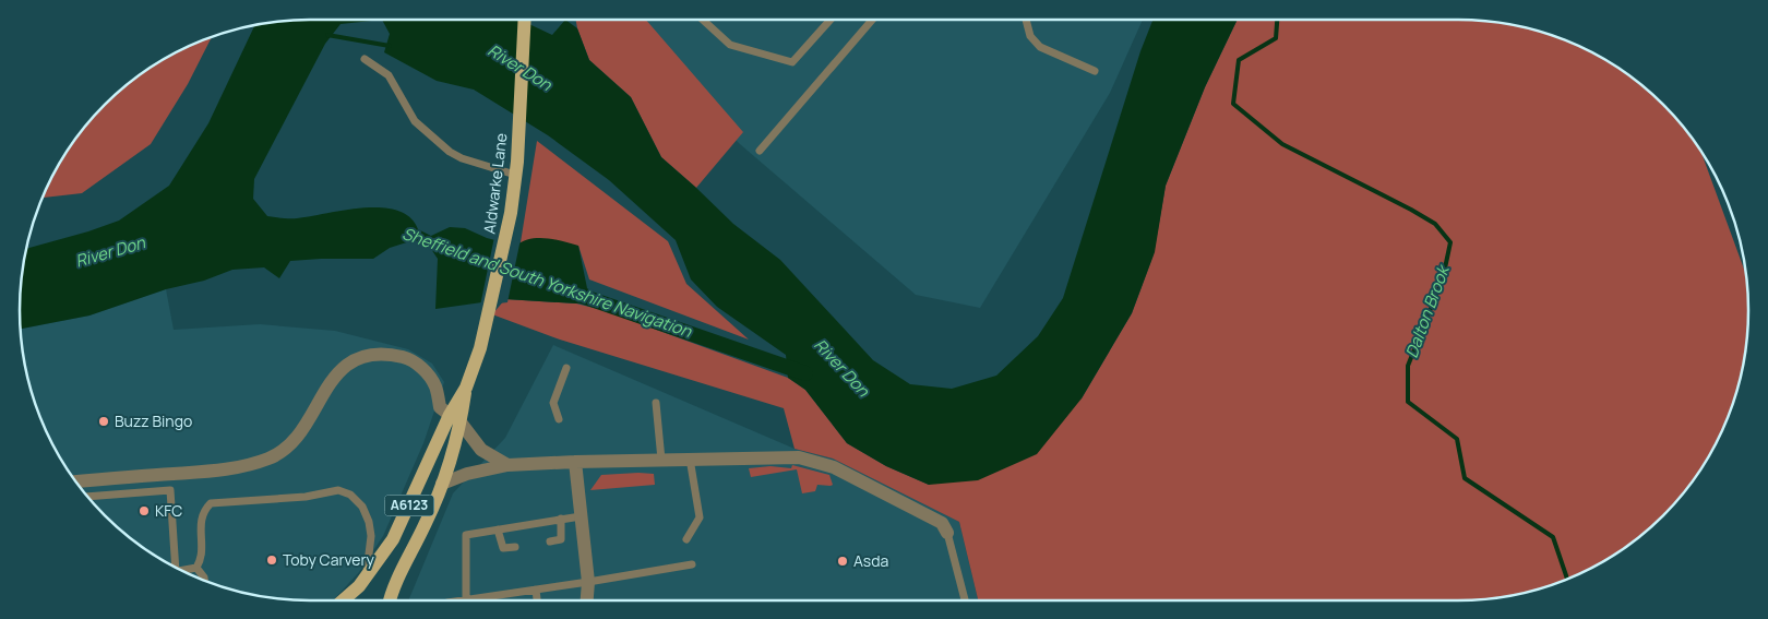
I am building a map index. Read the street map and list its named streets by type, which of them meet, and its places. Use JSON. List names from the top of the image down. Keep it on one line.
{"streets":{"main road":["Aldwarke Lane","A6123"]},"water":["River Don","Sheffield and South Yorkshire Navigation","Dalton Brook"],"places":["Buzz Bingo","KFC","Toby Carvery","Asda"]}
